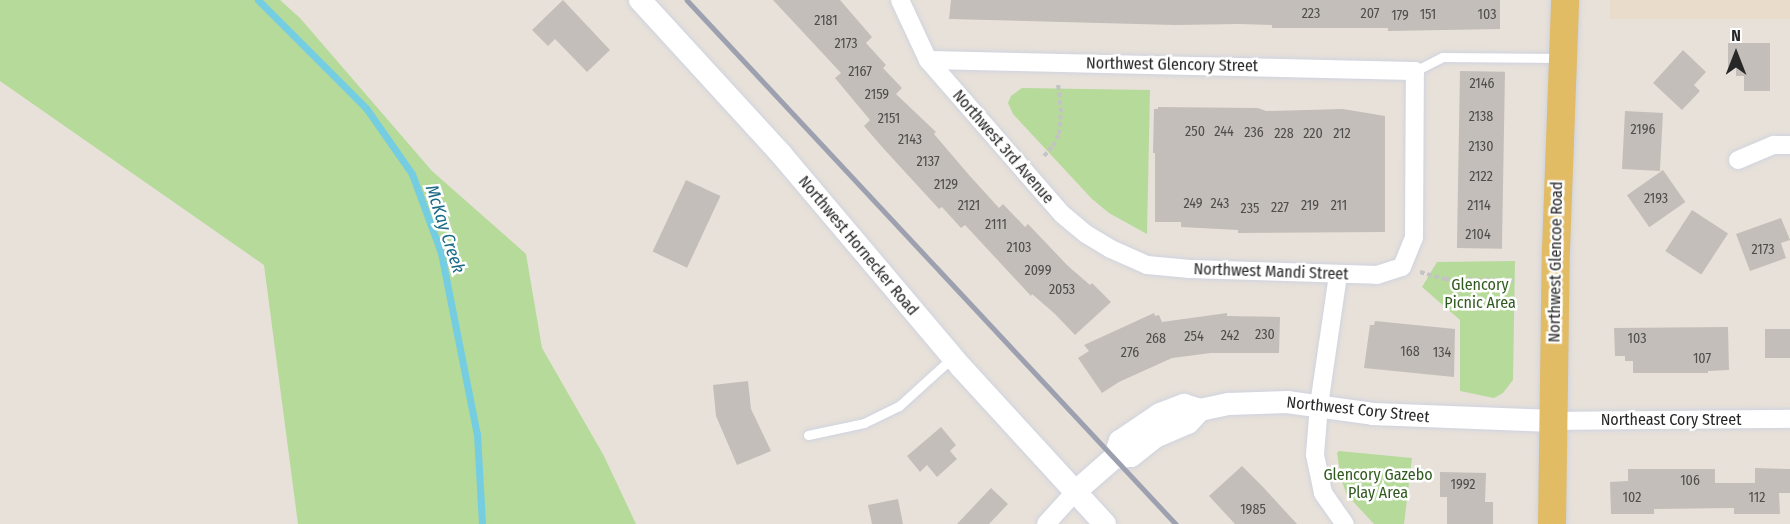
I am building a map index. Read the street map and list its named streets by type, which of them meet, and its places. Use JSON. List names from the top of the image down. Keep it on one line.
{"streets":{"main road":["Northwest Glencoe Road"],"street":["Northwest Glencory Street","Northwest 3rd Avenue","Northwest Hornecker Road","Northwest Mandi Street","Northwest Cory Street","Northeast Cory Street"]},"crossings":[["Northwest Glencory Street","Northwest 3rd Avenue"],["Northwest Glencory Street","Northwest Mandi Street"],["Northwest 3rd Avenue","Northwest Mandi Street"],["Northwest Hornecker Road","Northwest Cory Street"],["Northwest Glencoe Road","Northwest Cory Street"],["Northwest Glencoe Road","Northeast Cory Street"],["Northwest Cory Street","Northeast Cory Street"]],"water":["McKay Creek"],"parks":["Glencory Picnic Area","Glencory Gazebo Play Area"],"house_numbers":["223","207","151","103","179","2181","2173","2167","2146","2159","2138","2151","2196","250","244","236","228","220","212","2143","2130","2137","2122","2129","2193","249","243","2121","219","211","2114","227","235","2111","2104","2103","2173","2099","2053","230","242","254","268","103","168","276","134","107","106","1992","102","112","1985"],"north":"top"}
